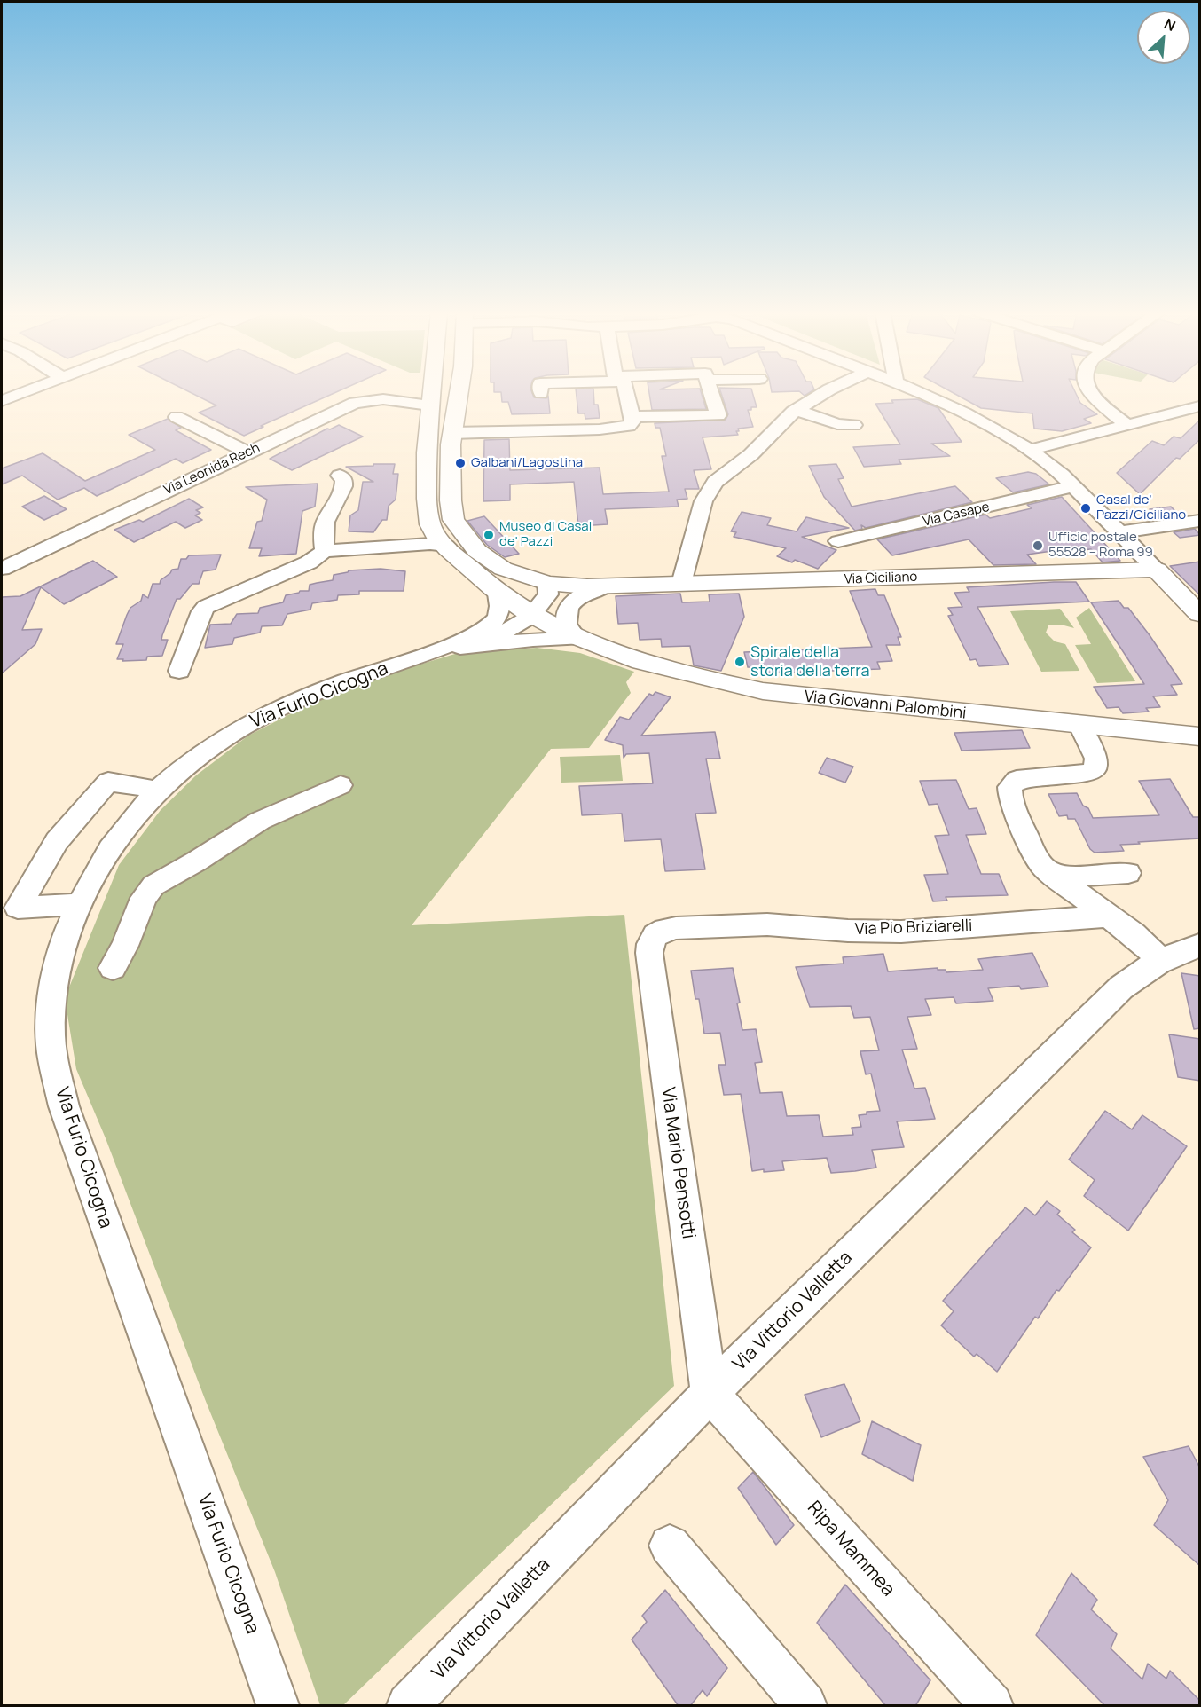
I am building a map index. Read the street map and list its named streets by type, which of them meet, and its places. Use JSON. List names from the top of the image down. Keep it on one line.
{"streets":{"main road":["Via Ciciliano","Via Giovanni Palombini"],"street":["Via Leonida Rech","Via Casape","Via Furio Cicogna","Via Pio Briziarelli","Via Mario Pensotti","Via Vittorio Valletta","Ripa Mammea"]},"crossings":[["Via Ciciliano","Via Furio Cicogna"],["Via Ciciliano","Via Giovanni Palombini"],["Via Furio Cicogna","Via Giovanni Palombini"],["Via Pio Briziarelli","Via Mario Pensotti"],["Via Mario Pensotti","Via Vittorio Valletta"],["Via Mario Pensotti","Ripa Mammea"],["Via Vittorio Valletta","Ripa Mammea"]],"places":["Galbani/Lagostina","Casal de' Pazzi/Ciciliano","Museo di Casal de' Pazzi","Ufficio postale 55528 – Roma 99","Spirale della storia della terra"],"north":"top right"}
